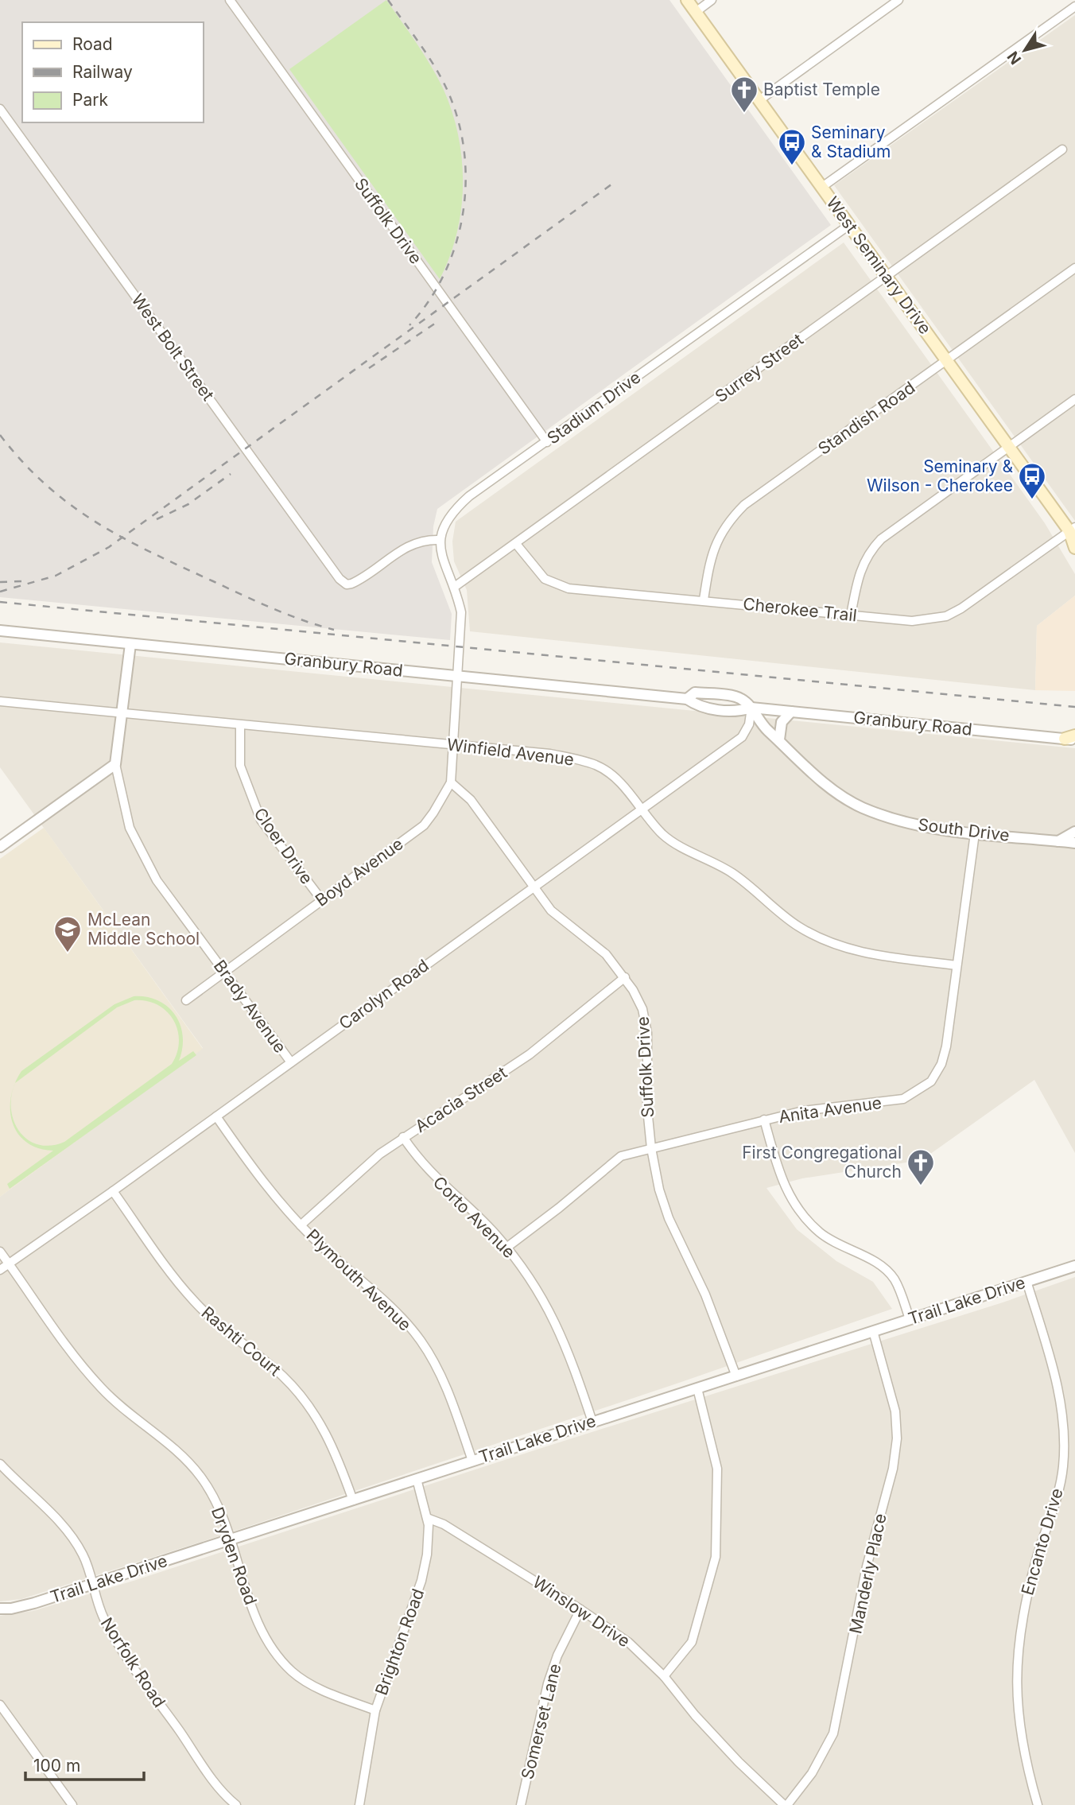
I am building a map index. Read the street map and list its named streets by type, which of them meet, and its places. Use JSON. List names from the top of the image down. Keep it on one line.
{"streets":{"main road":["West Seminary Drive"],"street":["Suffolk Drive","West Bolt Street","Surrey Street","Stadium Drive","Standish Road","Cherokee Trail","Granbury Road","Winfield Avenue","South Drive","Cloer Drive","Boyd Avenue","Carolyn Road","Brady Avenue","Acacia Street","Anita Avenue","Corto Avenue","Plymouth Avenue","Trail Lake Drive","Rashti Court","Encanto Drive","Dryden Road","Manderly Place","Winslow Drive","Brighton Road","Norfolk Road","Somerset Lane"]},"crossings":[["Suffolk Drive","Stadium Drive"],["Suffolk Drive","Boyd Avenue"],["Suffolk Drive","Carolyn Road"],["Suffolk Drive","Acacia Street"],["Suffolk Drive","Anita Avenue"],["Suffolk Drive","Trail Lake Drive"],["West Seminary Drive","Surrey Street"],["West Seminary Drive","Stadium Drive"],["West Seminary Drive","Standish Road"],["West Seminary Drive","Cherokee Trail"],["West Bolt Street","Stadium Drive"],["Surrey Street","Cherokee Trail"],["Standish Road","Cherokee Trail"],["Granbury Road","South Drive"],["Granbury Road","Carolyn Road"],["Granbury Road","Brady Avenue"],["Winfield Avenue","Cloer Drive"],["Winfield Avenue","Boyd Avenue"],["Winfield Avenue","Carolyn Road"],["Winfield Avenue","Brady Avenue"],["Winfield Avenue","Anita Avenue"],["South Drive","Carolyn Road"],["South Drive","Anita Avenue"],["Cloer Drive","Boyd Avenue"],["Boyd Avenue","Brady Avenue"],["Carolyn Road","Brady Avenue"],["Carolyn Road","Plymouth Avenue"],["Carolyn Road","Rashti Court"],["Carolyn Road","Dryden Road"],["Acacia Street","Corto Avenue"],["Acacia Street","Plymouth Avenue"],["Anita Avenue","Corto Avenue"],["Corto Avenue","Trail Lake Drive"],["Plymouth Avenue","Trail Lake Drive"],["Trail Lake Drive","Rashti Court"],["Trail Lake Drive","Encanto Drive"],["Trail Lake Drive","Dryden Road"],["Trail Lake Drive","Manderly Place"],["Trail Lake Drive","Brighton Road"],["Trail Lake Drive","Norfolk Road"],["Dryden Road","Brighton Road"],["Manderly Place","Winslow Drive"],["Winslow Drive","Brighton Road"],["Winslow Drive","Somerset Lane"]],"places":{"church":["Baptist Temple","First Congregational Church"],"bus stop":["Seminary & Stadium","Seminary & Wilson - Cherokee"],"school or university":["McLean Middle School"]},"legend":["Road","Railway","Park"],"scale_bar":"100 m","north":"bottom left"}
